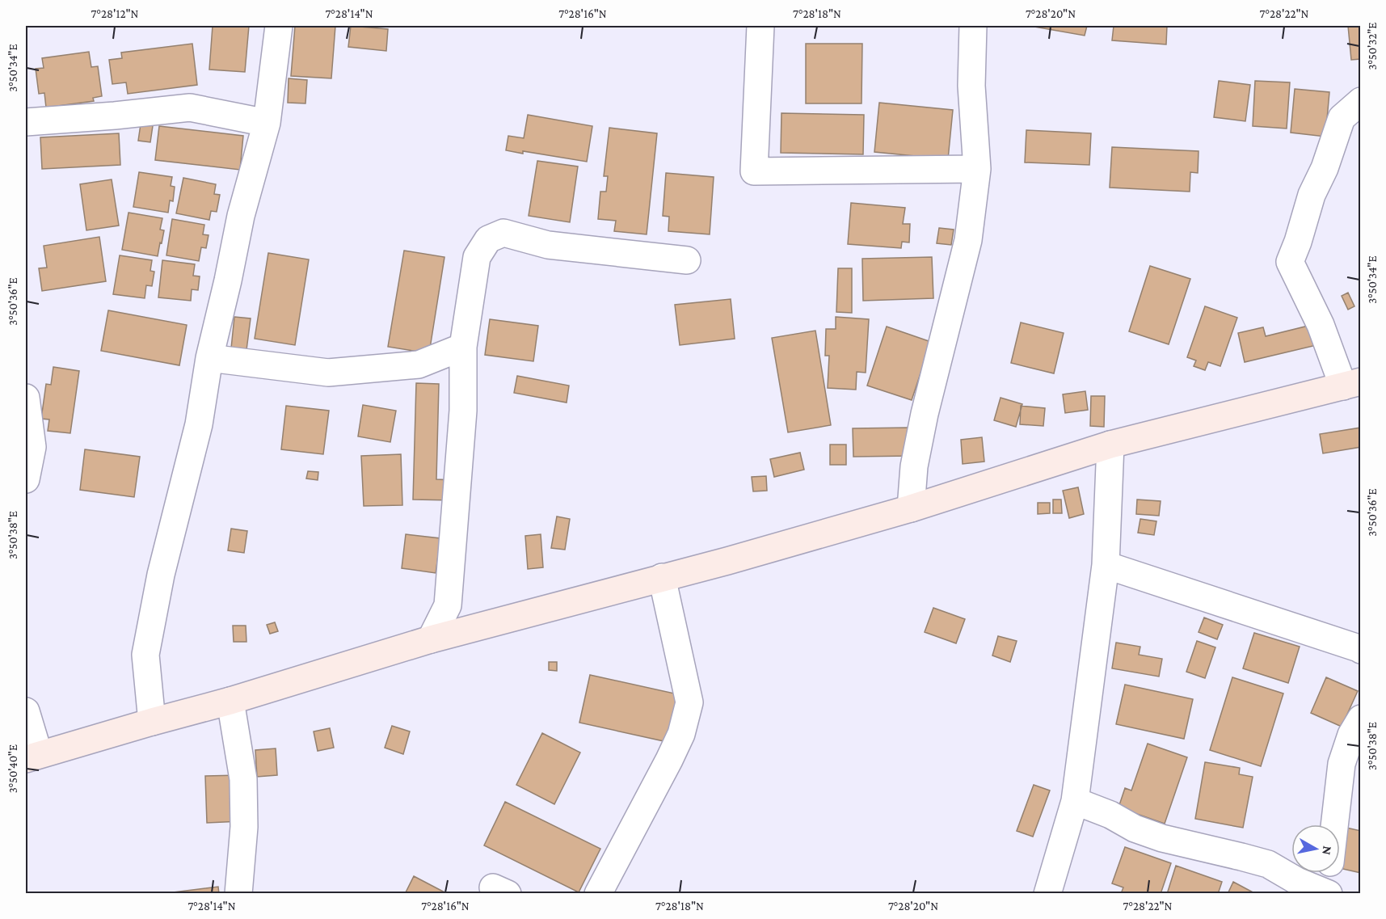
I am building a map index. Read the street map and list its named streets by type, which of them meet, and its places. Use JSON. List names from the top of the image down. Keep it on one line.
{"north":"right","coordinates":["7°28'12\"N","7°28'14\"N","7°28'16\"N","7°28'18\"N","7°28'20\"N","7°28'22\"N","3°50'32\"E","3°50'34\"E","3°50'36\"E","3°50'38\"E","3°50'40\"E"]}
